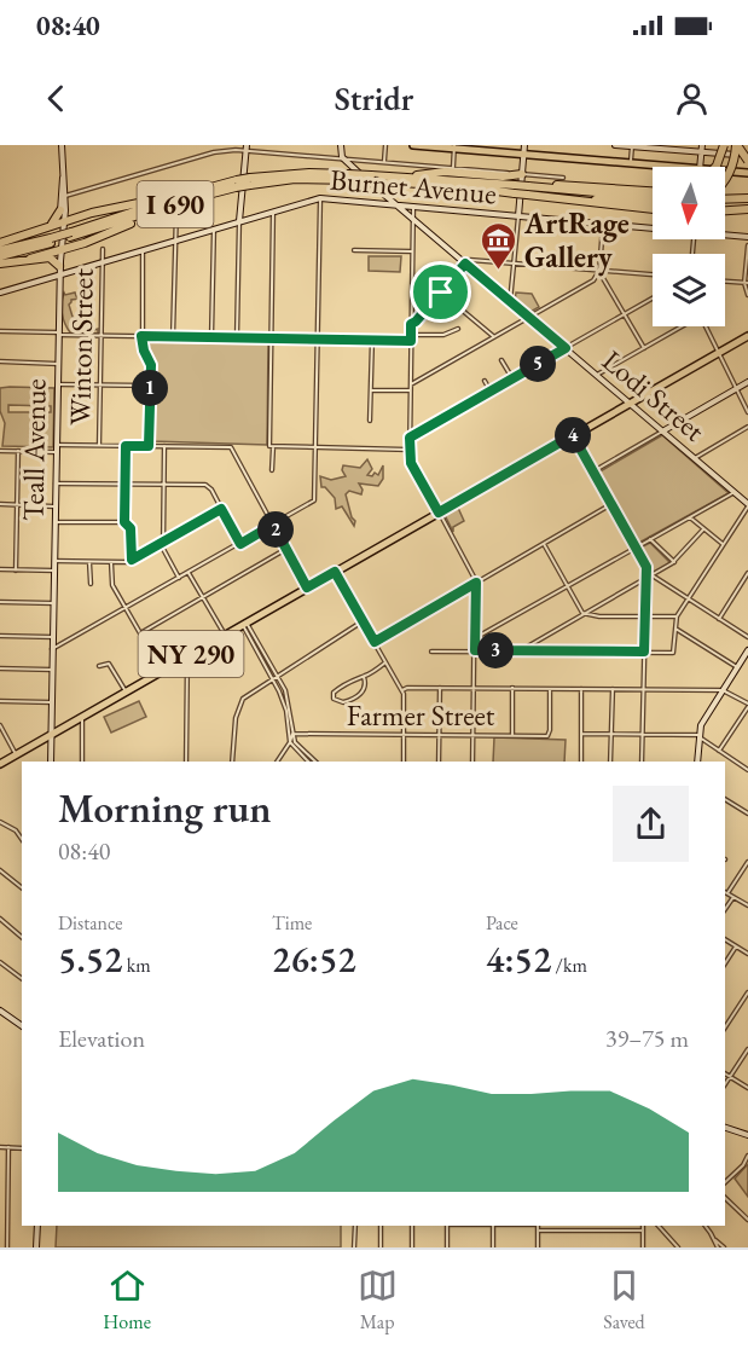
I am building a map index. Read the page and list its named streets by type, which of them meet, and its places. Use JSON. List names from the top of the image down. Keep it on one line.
{"streets":{"highway":["I 690"],"main road":["NY 290"],"street":["Burnet Avenue","Winton Street","Lodi Street","Teall Avenue","Farmer Street"]},"crossings":[["Burnet Avenue","Winton Street"],["Burnet Avenue","Lodi Street"],["Burnet Avenue","Teall Avenue"],["Lodi Street","NY 290"],["Teall Avenue","NY 290"]],"places":{"museum":["ArtRage Gallery"]},"north":"bottom","page":{"status":"08:40","header":"Stridr","pins":["5","1","4","2","3"],"heading":["Morning run","08:40"],"stats":[["Distance","5.52 km"],["Time","26:52"],["Pace","4:52 /km"]],"chart":["Elevation","39–75 m"],"tabs":["Home","Map","Saved"]}}
